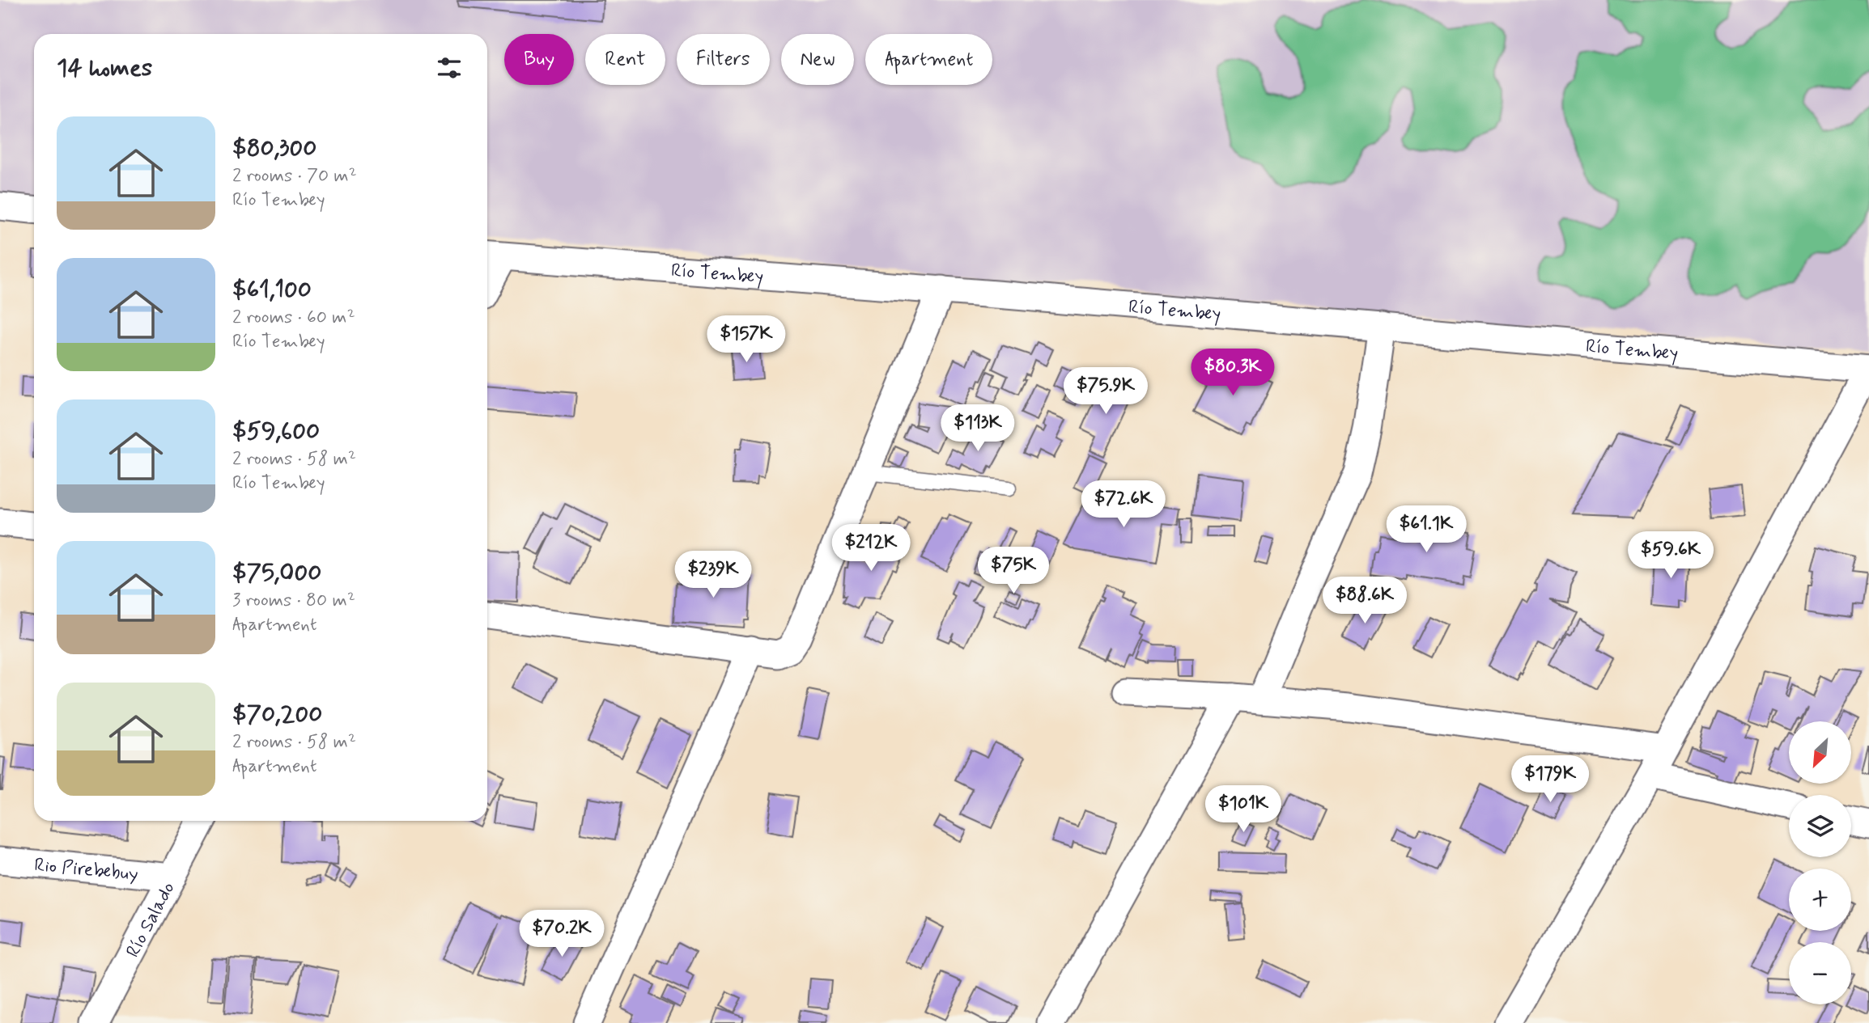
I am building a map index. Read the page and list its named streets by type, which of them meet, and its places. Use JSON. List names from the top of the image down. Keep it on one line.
{"streets":{"street":["Río Tembey","Rio Pirebebuy","Río Salado"]},"crossings":[["Rio Pirebebuy","Río Salado"]],"north":"bottom left","page":{"chip":["Buy","Rent","Filters","New","Apartment"],"heading":"14 homes","list":[{"name":"$80,300","note":"2 rooms · 70 m² · Río Tembey"},{"name":"$61,100","note":"2 rooms · 60 m² · Río Tembey"},{"name":"$59,600","note":"2 rooms · 58 m² · Río Tembey"},{"name":"$75,000","note":"3 rooms · 80 m² · Apartment"},{"name":"$70,200","note":"2 rooms · 58 m² · Apartment"}],"price":["$157K","$80.3K","$75.9K","$113K","$72.6K","$61.1K","$212K","$59.6K","$75K","$239K","$88.6K","$179K","$101K","$70.2K"],"map_buttons":["+","−"]}}
